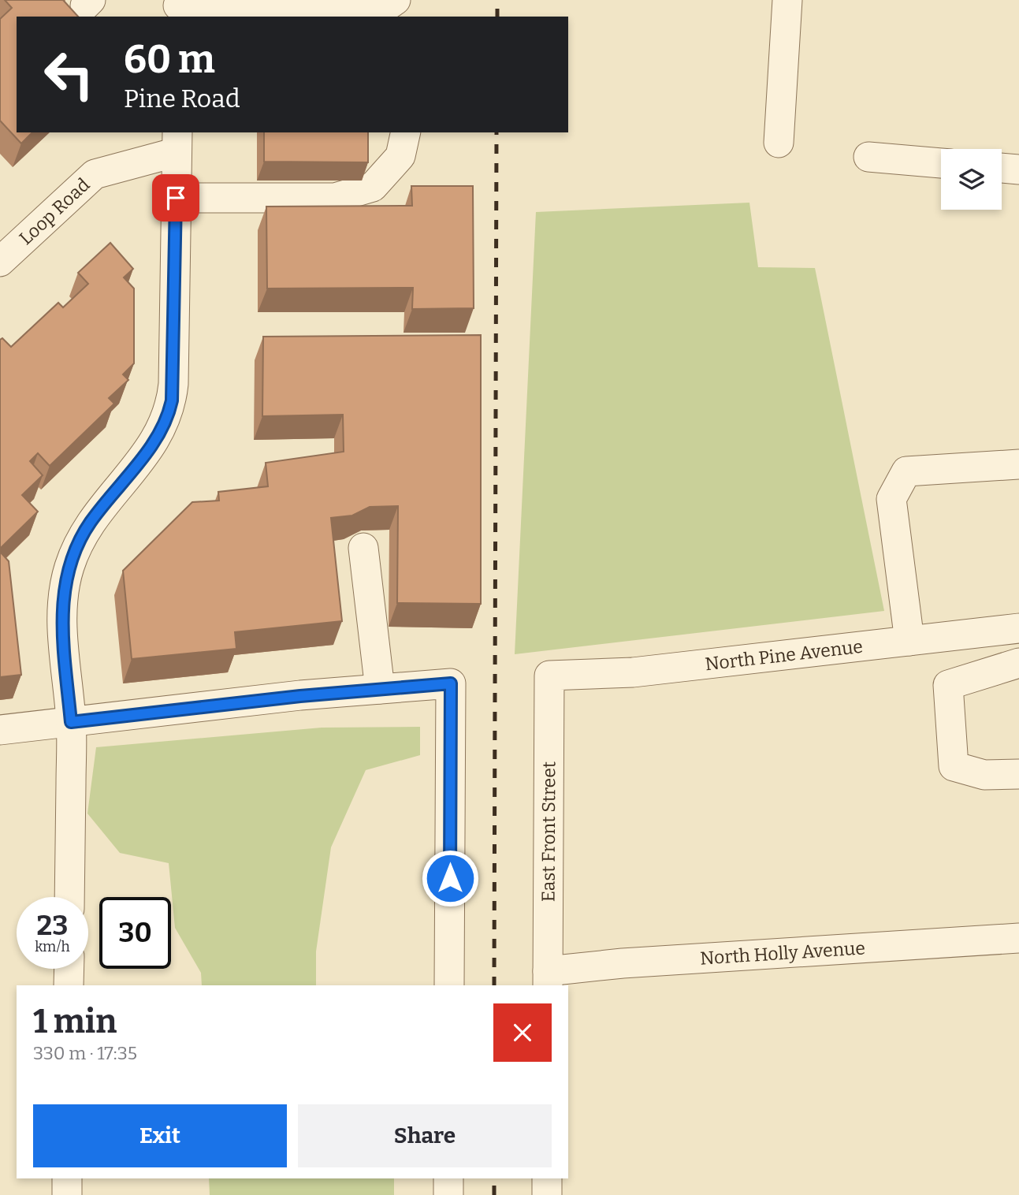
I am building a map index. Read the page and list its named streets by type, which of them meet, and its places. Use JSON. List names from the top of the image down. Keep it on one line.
{"streets":{"street":["Loop Road","North Pine Avenue","East Front Street","North Holly Avenue"]},"crossings":[["North Pine Avenue","East Front Street"],["East Front Street","North Holly Avenue"]],"page":{"turn":["60 m","Pine Road"],"speed":"23 km/h","limit":"30","heading":["1 min","330 m · 17:35"],"buttons":["Exit","Share"]}}
